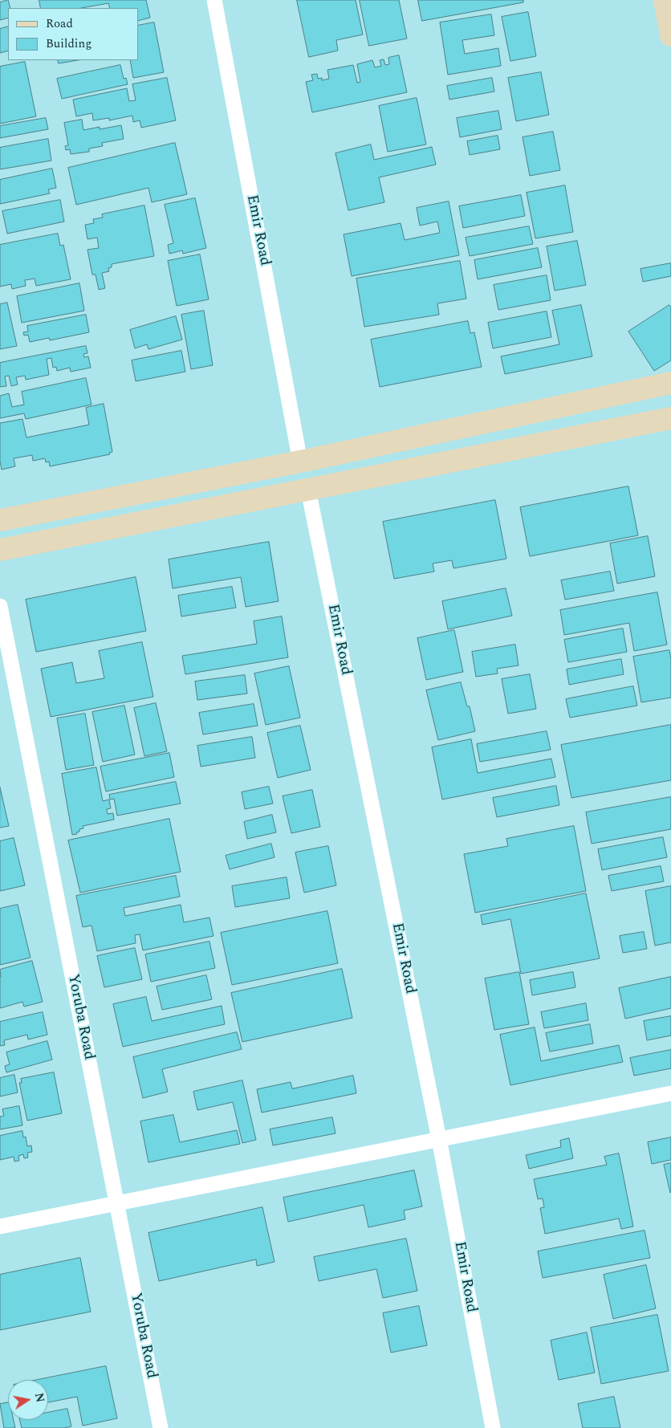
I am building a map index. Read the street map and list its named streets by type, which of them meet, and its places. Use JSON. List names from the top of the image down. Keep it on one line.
{"streets":{"lane":["Emir Road","Yoruba Road"]},"legend":["Road","Building"],"north":"right"}
